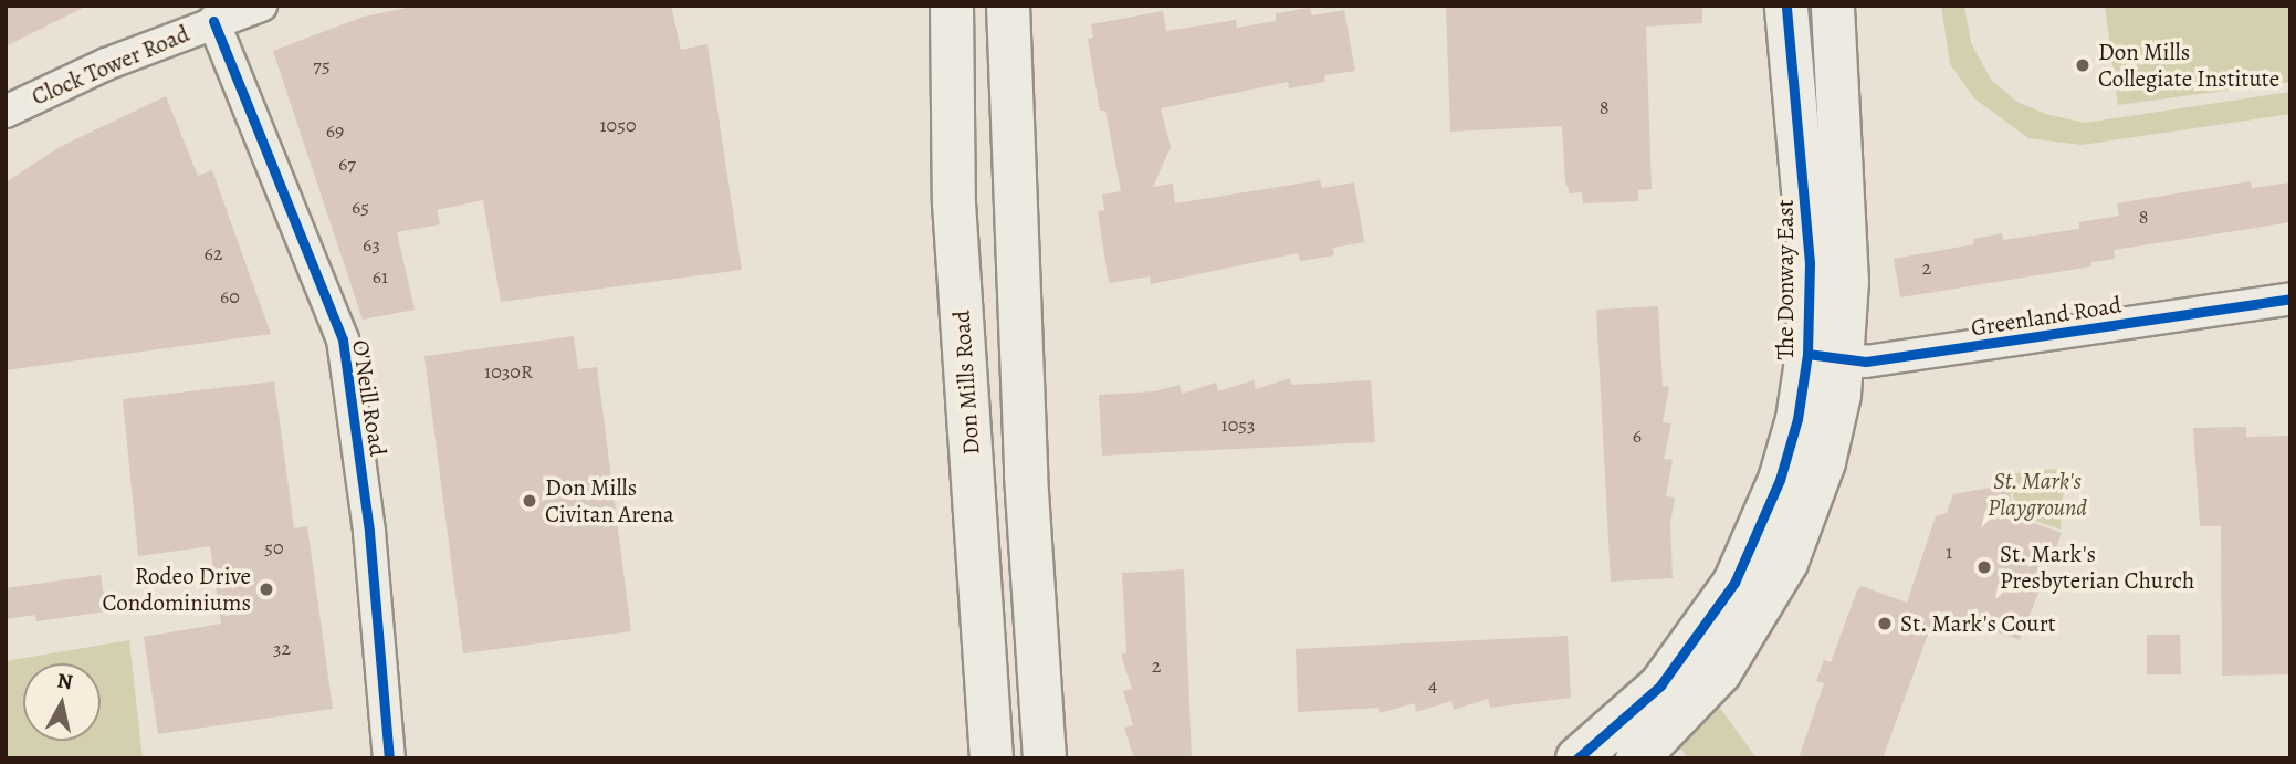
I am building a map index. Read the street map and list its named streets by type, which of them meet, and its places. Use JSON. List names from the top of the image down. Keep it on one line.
{"streets":{"main road":["The Donway East","Don Mills Road"],"street":["Clock Tower Road","Greenland Road","O'Neill Road"]},"crossings":[["Clock Tower Road","O'Neill Road"],["The Donway East","Greenland Road"]],"parks":["St. Mark's Playground"],"places":["Don Mills Collegiate Institute","Don Mills Civitan Arena","St. Mark's Presbyterian Church","Rodeo Drive Condominiums","St. Mark's Court"],"house_numbers":["75","8","1050","69","67","65","8","63","62","2","61","60","1030R","1053","6","50","1","32","2","4"],"north":"top"}
